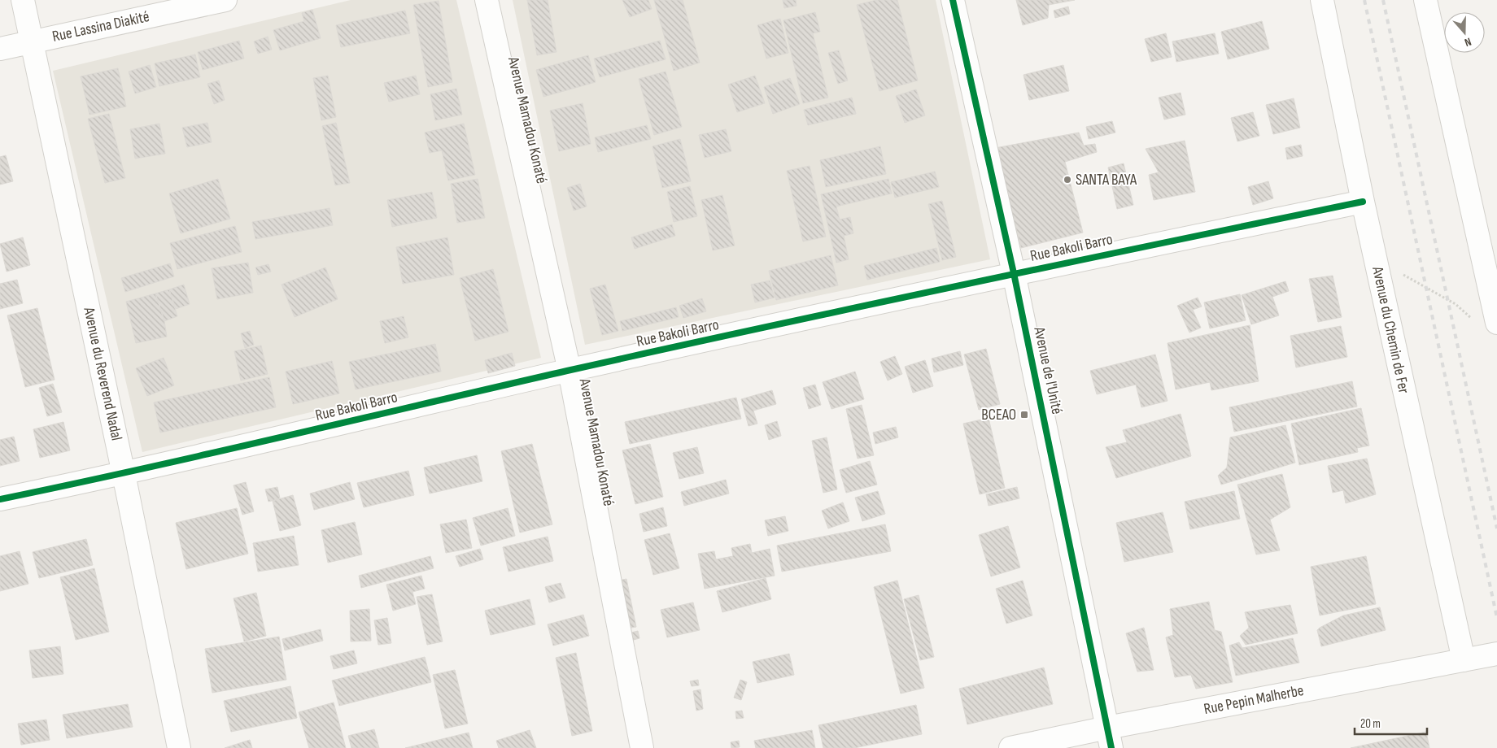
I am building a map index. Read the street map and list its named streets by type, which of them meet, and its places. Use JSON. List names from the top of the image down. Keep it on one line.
{"streets":{"street":["Rue Lassina Diakité","Avenue Mamadou Konaté","Rue Bakoli Barro","Avenue du Chemin de Fer","Avenue de l'Unité","Avenue du Reverend Nadal","Rue Pepin Malherbe"]},"crossings":[["Rue Lassina Diakité","Avenue du Reverend Nadal"],["Avenue Mamadou Konaté","Rue Bakoli Barro"],["Rue Bakoli Barro","Avenue du Chemin de Fer"],["Rue Bakoli Barro","Avenue de l'Unité"],["Rue Bakoli Barro","Avenue du Reverend Nadal"],["Avenue du Chemin de Fer","Rue Pepin Malherbe"],["Avenue de l'Unité","Rue Pepin Malherbe"]],"places":{"other":["SANTA BAYA"],"transit":["BCEAO"]},"scale_bar":"20 m","north":"bottom"}
